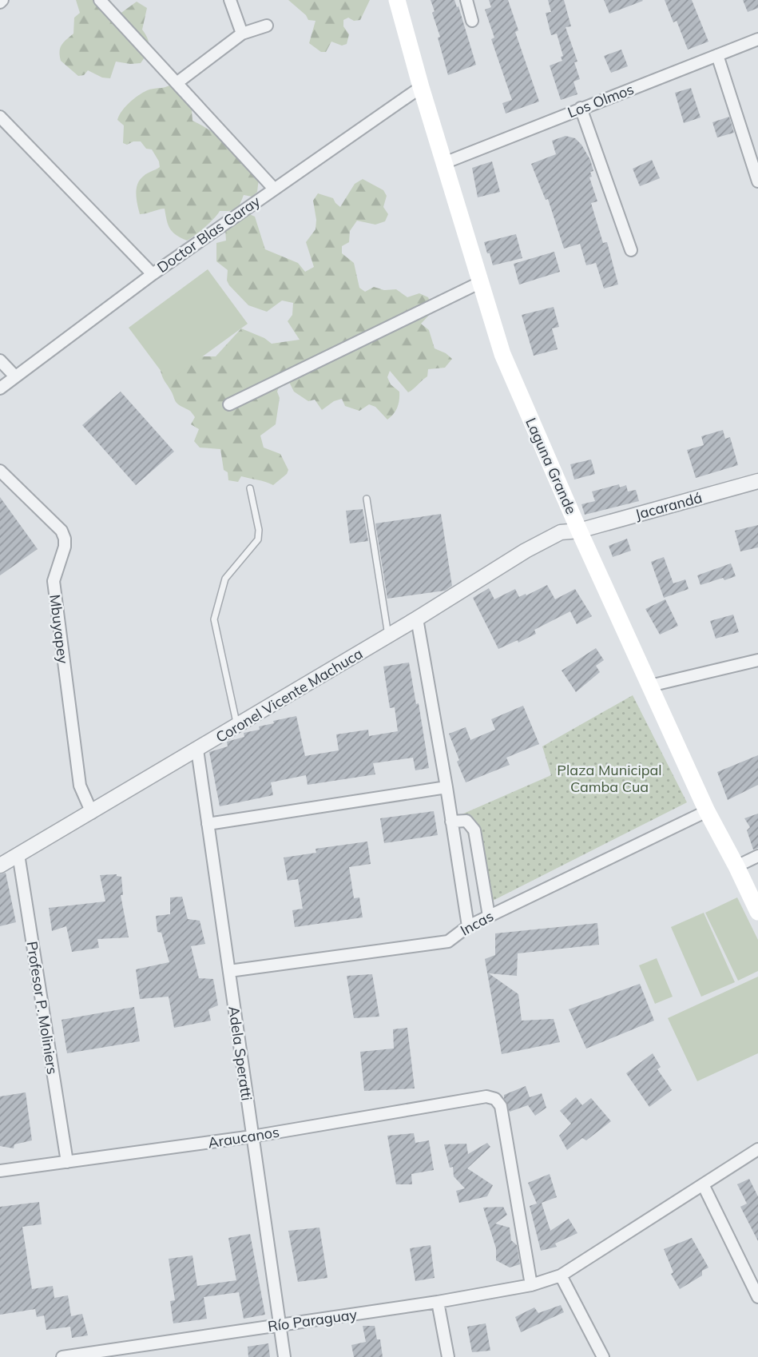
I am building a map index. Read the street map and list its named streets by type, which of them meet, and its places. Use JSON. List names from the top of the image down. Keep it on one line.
{"streets":{"main road":["Laguna Grande"],"street":["Los Olmos","Doctor Blas Garay","Jacarandá","Mbuyapey","Coronel Vicente Machuca","Incas","Profesor P. Moliniers","Adela Speratti","Araucanos","Río Paraguay"]},"crossings":[["Los Olmos","Laguna Grande"],["Doctor Blas Garay","Laguna Grande"],["Laguna Grande","Jacarandá"],["Laguna Grande","Coronel Vicente Machuca"],["Laguna Grande","Incas"],["Jacarandá","Coronel Vicente Machuca"],["Mbuyapey","Coronel Vicente Machuca"],["Coronel Vicente Machuca","Profesor P. Moliniers"],["Coronel Vicente Machuca","Adela Speratti"],["Incas","Adela Speratti"],["Profesor P. Moliniers","Araucanos"],["Adela Speratti","Araucanos"],["Adela Speratti","Río Paraguay"],["Araucanos","Río Paraguay"]],"parks":["Plaza Municipal Camba Cua"]}
